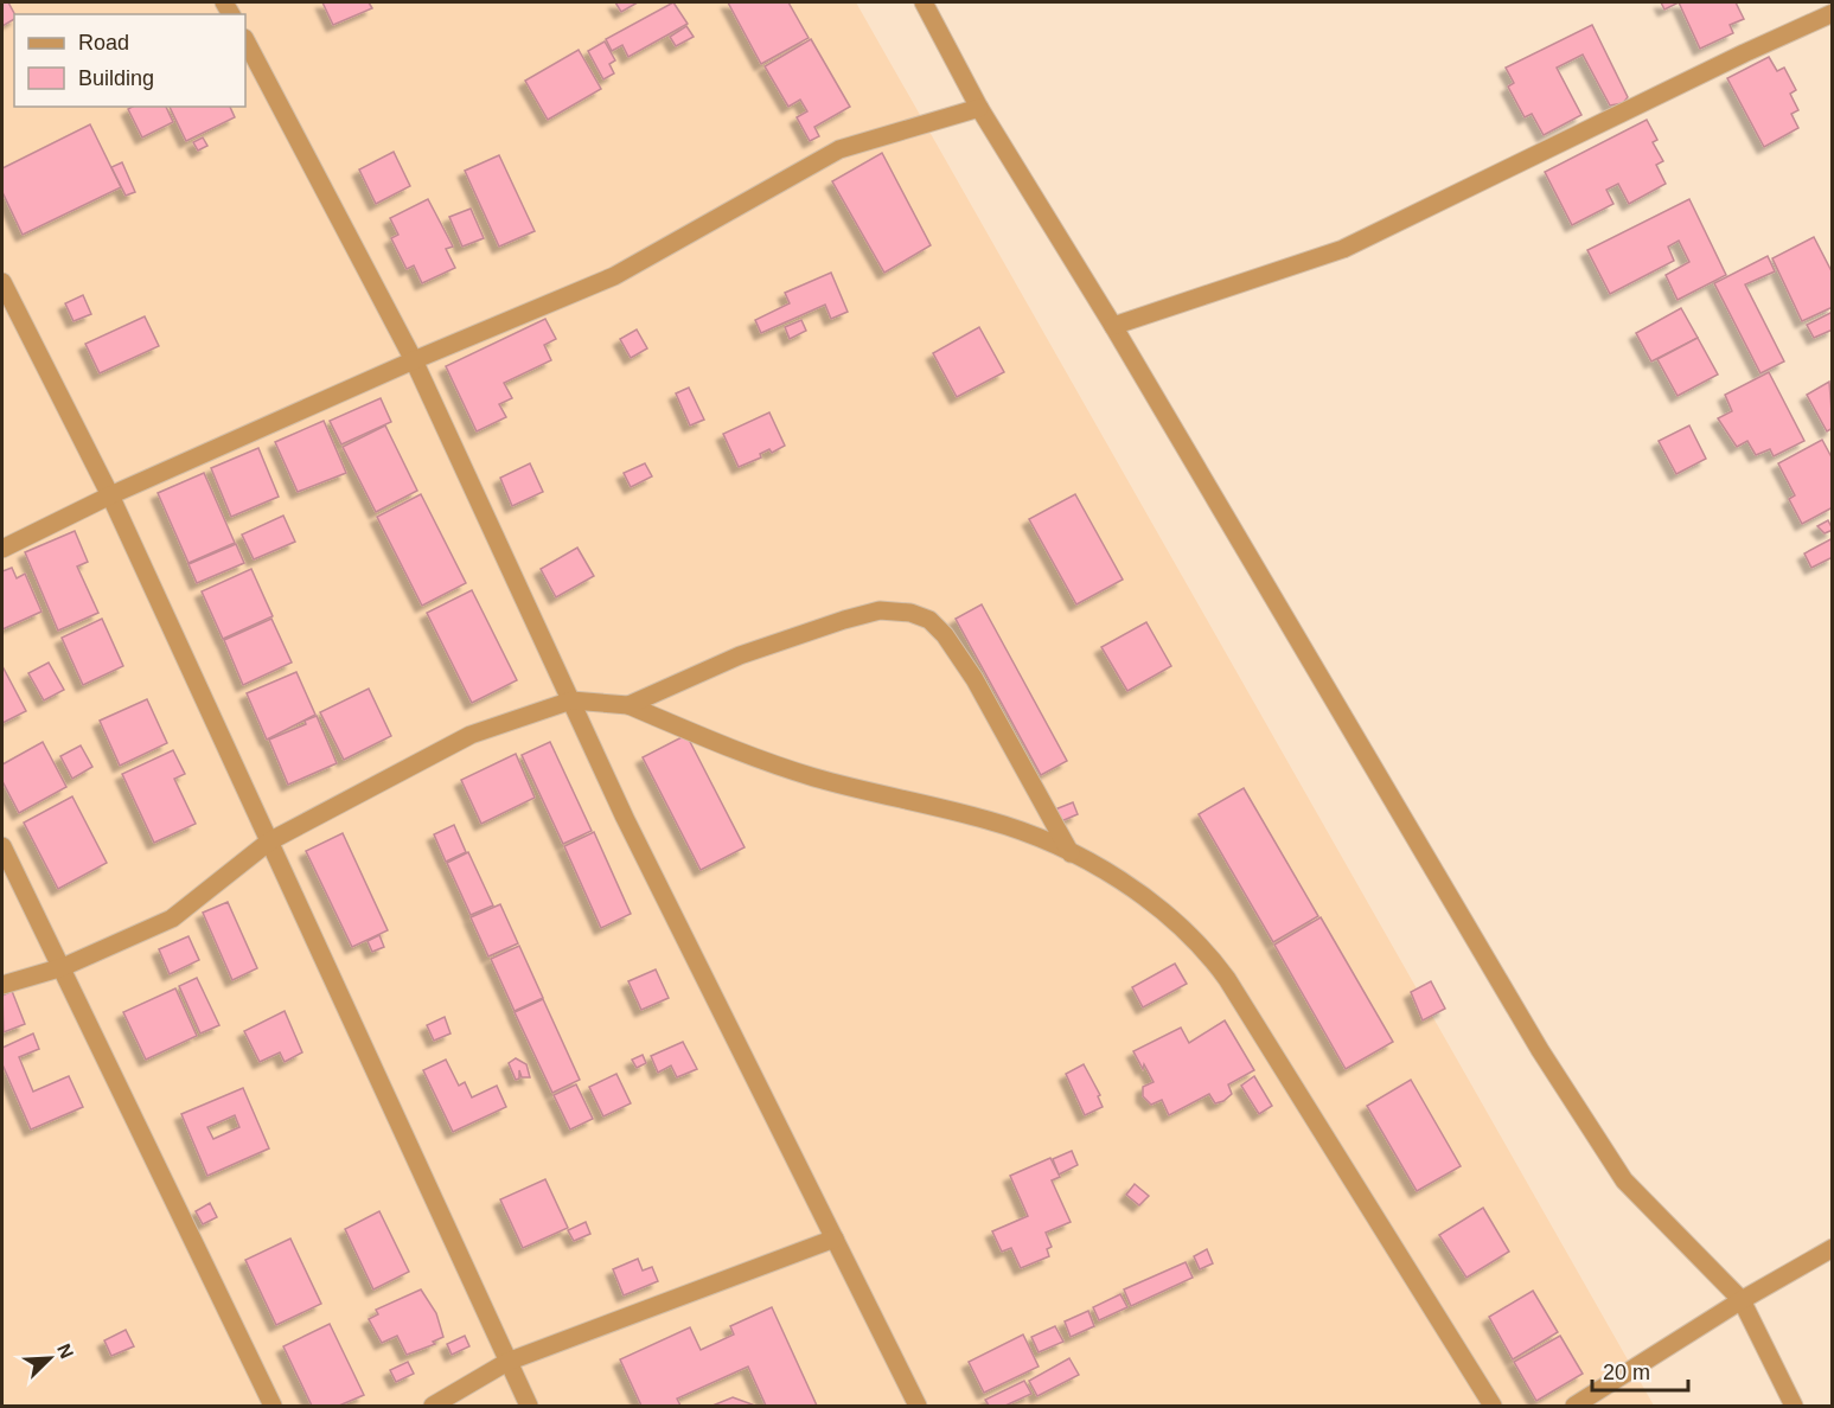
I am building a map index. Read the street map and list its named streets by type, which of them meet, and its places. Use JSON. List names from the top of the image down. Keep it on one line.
{"legend":["Road","Building"],"scale_bar":"20 m","north":"top right"}
